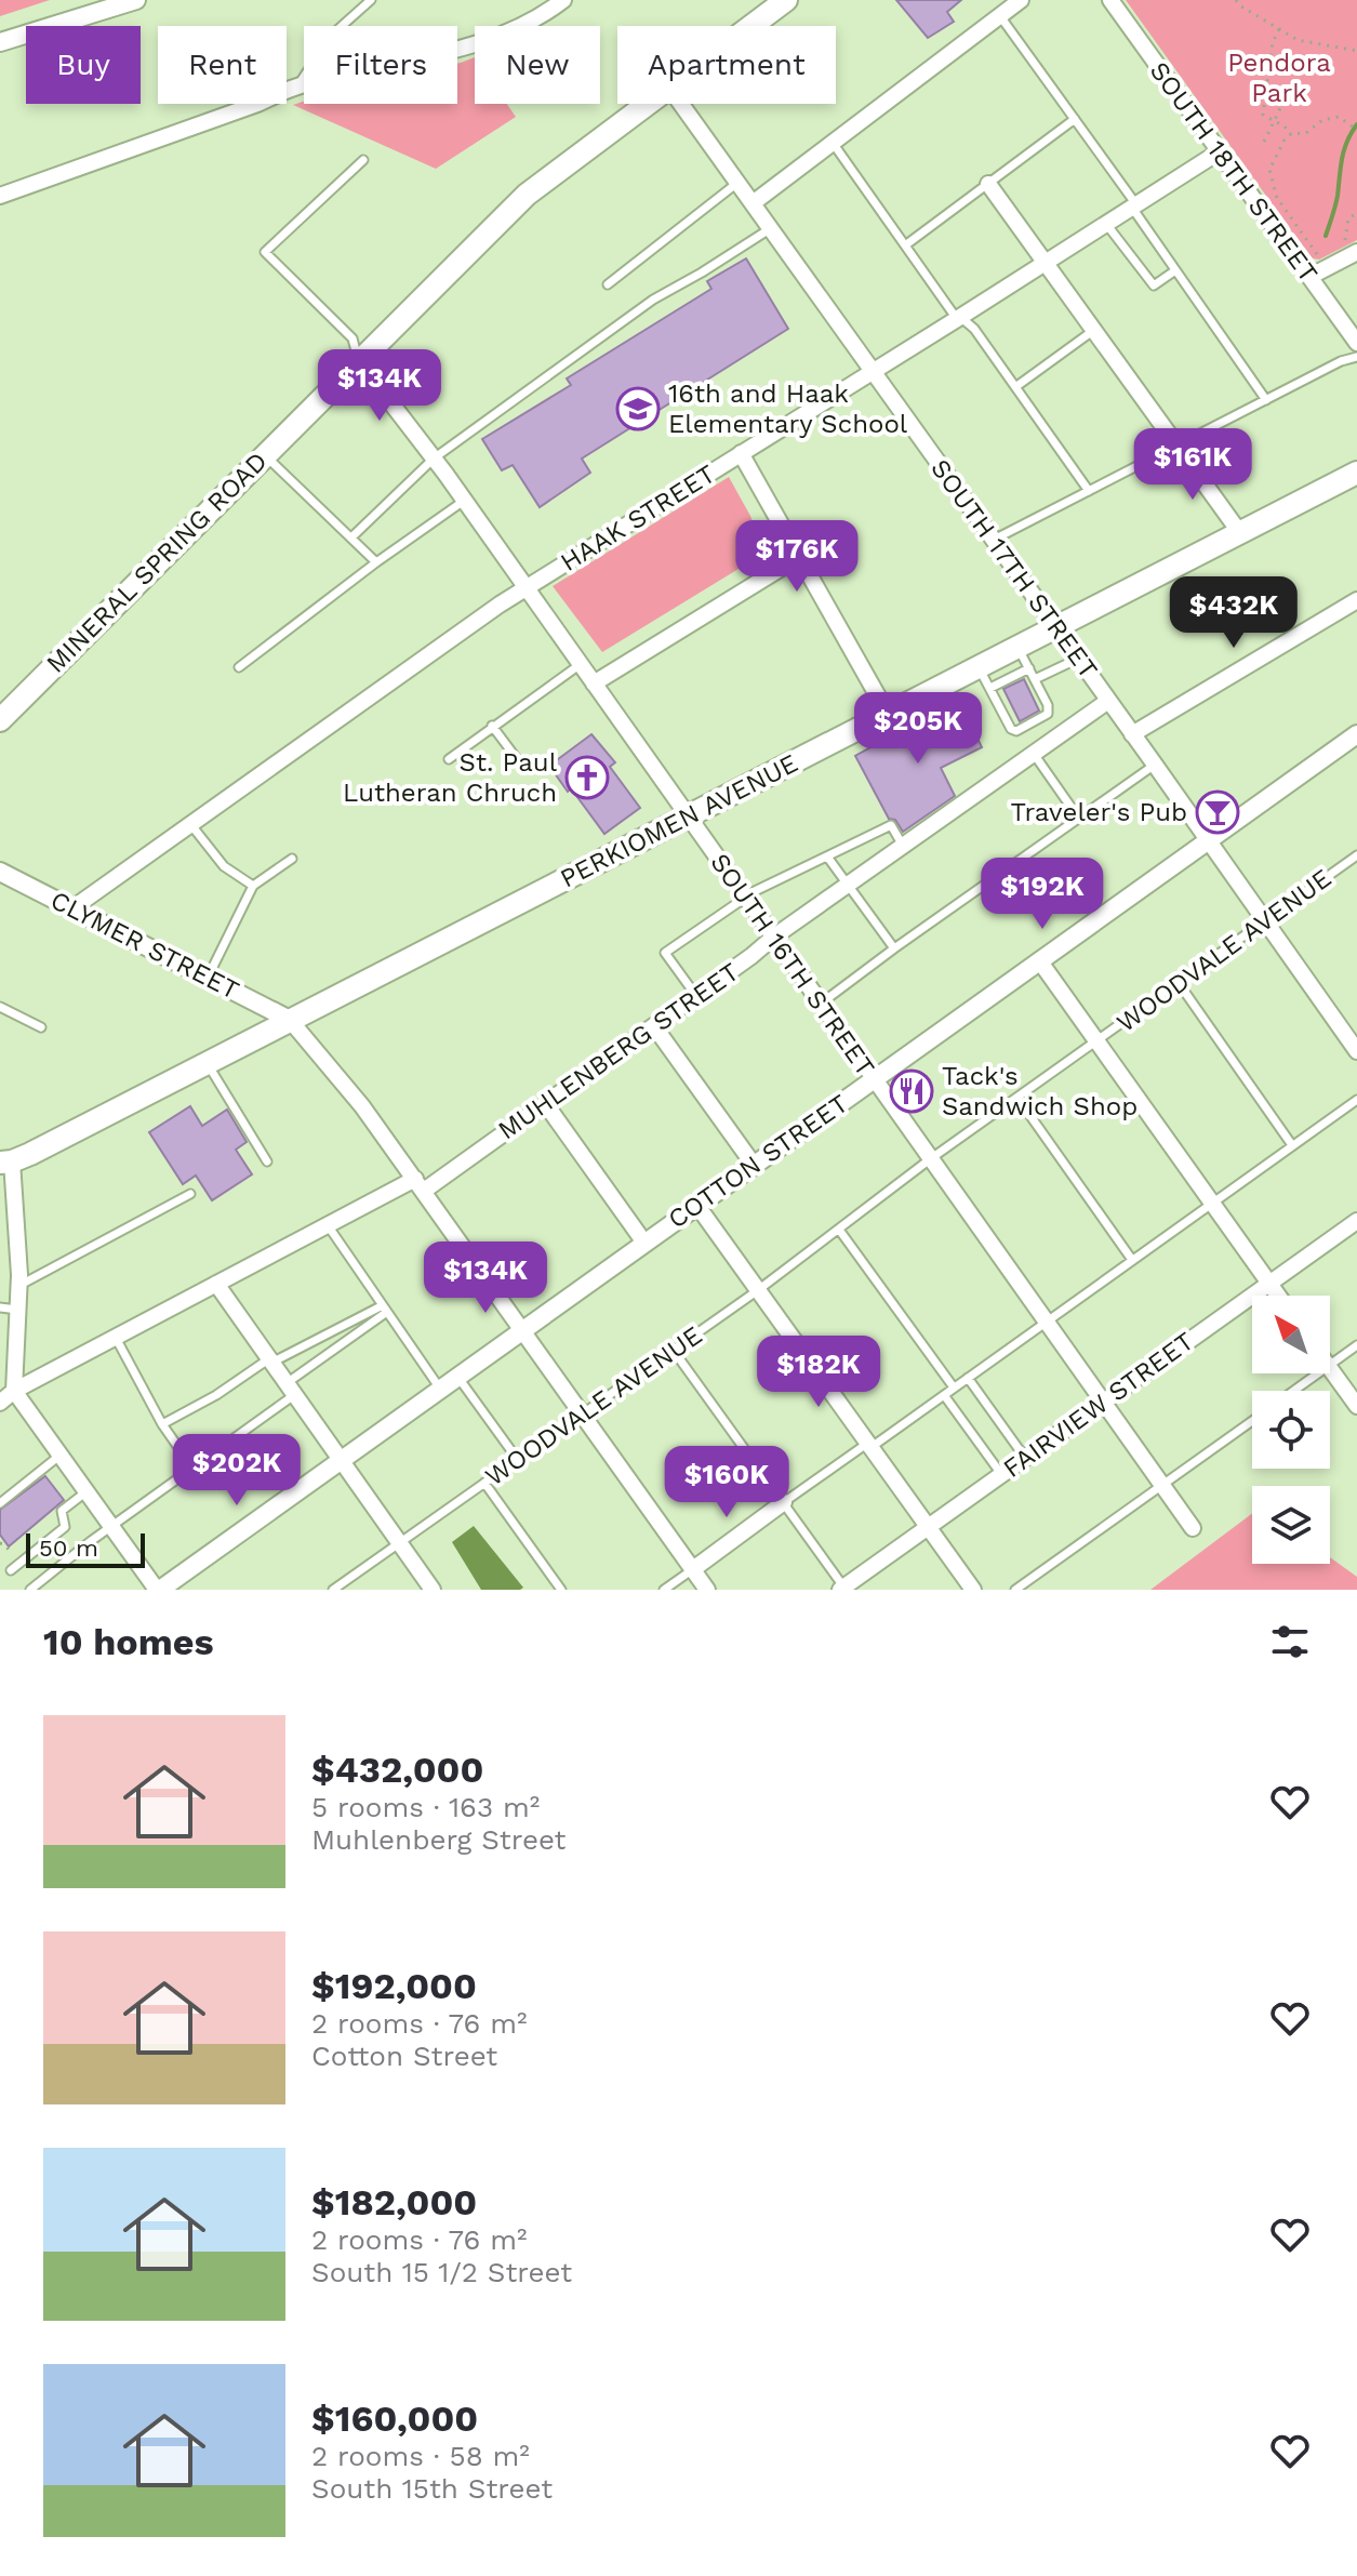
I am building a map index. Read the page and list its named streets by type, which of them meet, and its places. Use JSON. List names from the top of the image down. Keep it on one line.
{"streets":{"main road":["MINERAL SPRING ROAD","PERKIOMEN AVENUE"],"street":["SOUTH 18TH STREET","HAAK STREET","SOUTH 17TH STREET","CLYMER STREET","SOUTH 16TH STREET","MUHLENBERG STREET","COTTON STREET","FAIRVIEW STREET"],"lane":["WOODVALE AVENUE"]},"crossings":[["SOUTH 18TH STREET","HAAK STREET"],["HAAK STREET","SOUTH 17TH STREET"],["HAAK STREET","CLYMER STREET"],["HAAK STREET","SOUTH 16TH STREET"],["MINERAL SPRING ROAD","SOUTH 16TH STREET"],["SOUTH 17TH STREET","PERKIOMEN AVENUE"],["SOUTH 17TH STREET","WOODVALE AVENUE"],["SOUTH 17TH STREET","MUHLENBERG STREET"],["SOUTH 17TH STREET","COTTON STREET"],["PERKIOMEN AVENUE","CLYMER STREET"],["PERKIOMEN AVENUE","SOUTH 16TH STREET"],["WOODVALE AVENUE","SOUTH 16TH STREET"],["SOUTH 16TH STREET","MUHLENBERG STREET"],["SOUTH 16TH STREET","COTTON STREET"],["SOUTH 16TH STREET","FAIRVIEW STREET"]],"parks":["Pendora Park"],"places":{"school or university":["16th and Haak Elementary School"],"church":["St. Paul Lutheran Chruch"],"bar":["Traveler's Pub"],"restaurant":["Tack's Sandwich Shop"]},"scale_bar":"50 m","north":"top left","page":{"chip":["Buy","Rent","Filters","New","Apartment"],"price":["$134K","$161K","$176K","$432K","$205K","$192K","$134K","$182K","$202K","$160K"],"scale":"50 m","heading":"10 homes","list":[{"name":"$432,000","note":"5 rooms · 163 m² · Muhlenberg Street"},{"name":"$192,000","note":"2 rooms · 76 m² · Cotton Street"},{"name":"$182,000","note":"2 rooms · 76 m² · South 15 1/2 Street"},{"name":"$160,000","note":"2 rooms · 58 m² · South 15th Street"}]}}
